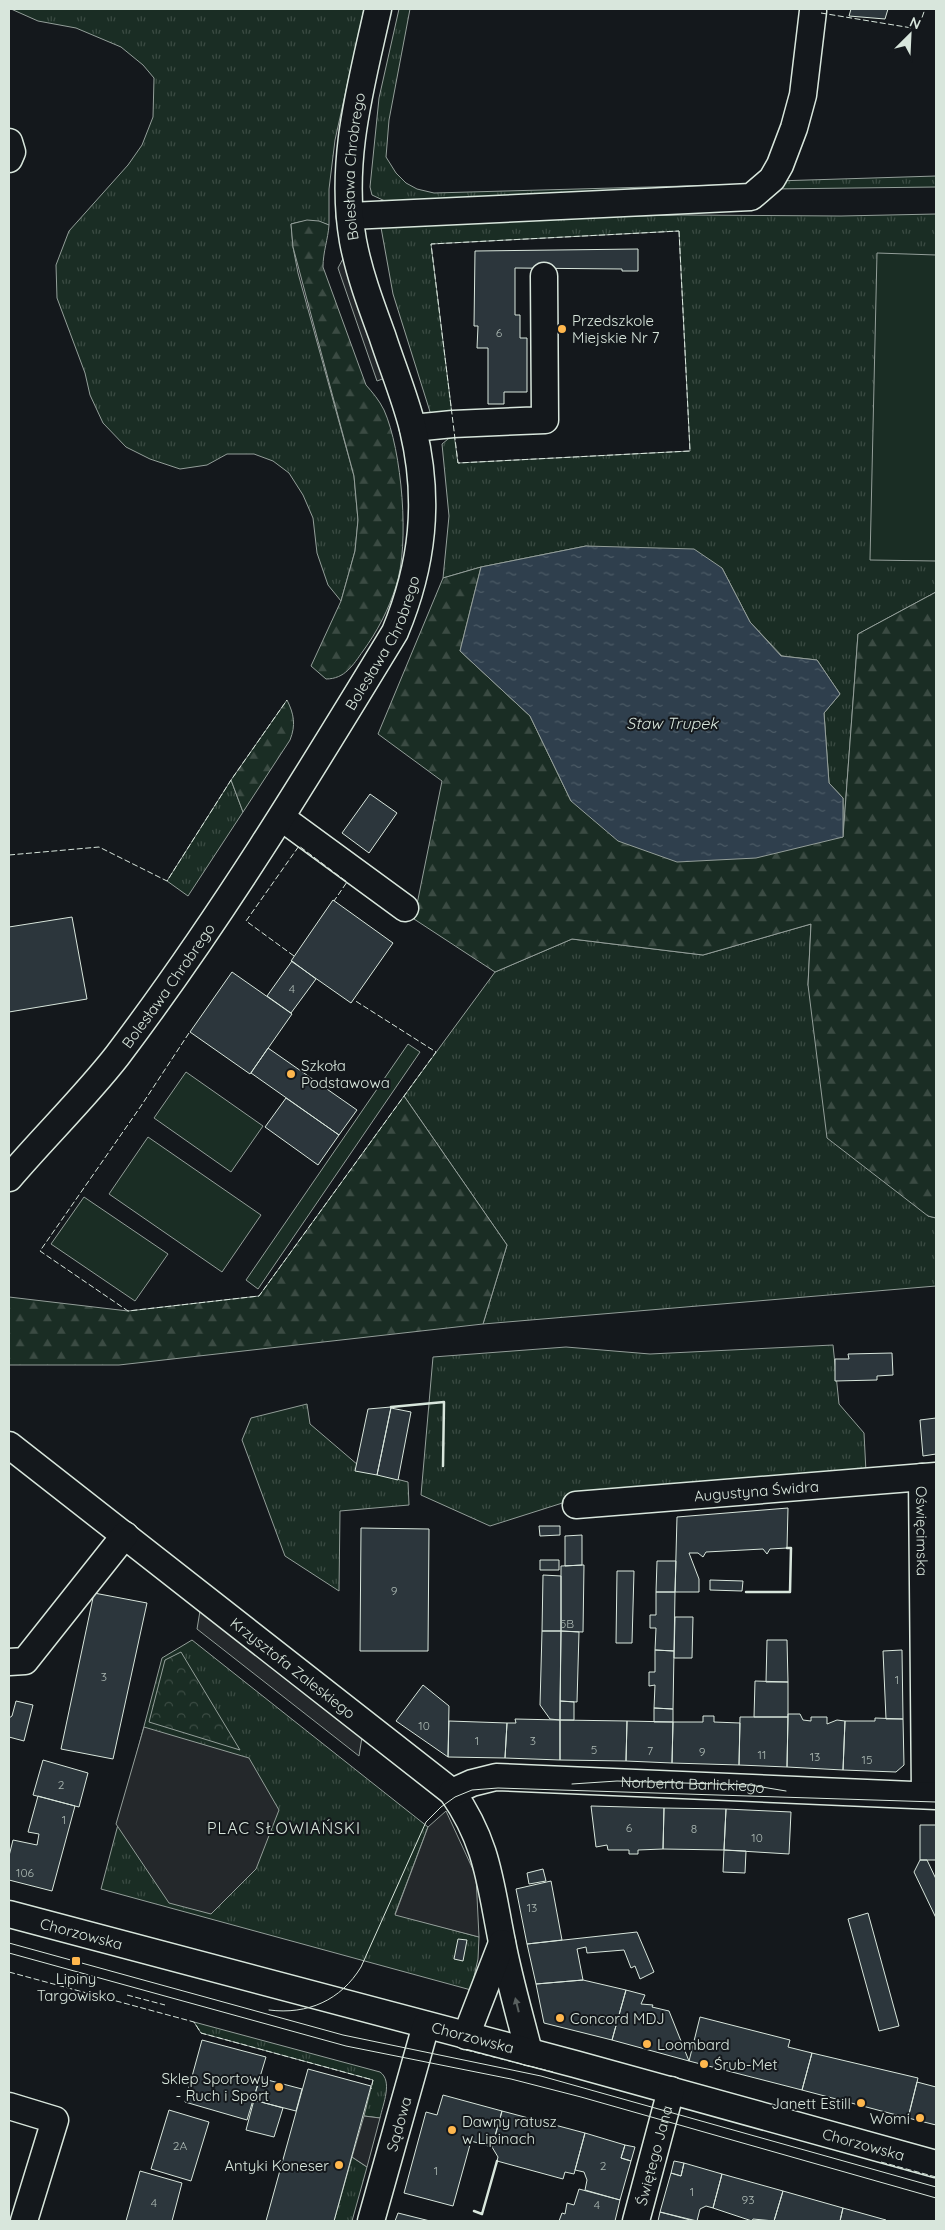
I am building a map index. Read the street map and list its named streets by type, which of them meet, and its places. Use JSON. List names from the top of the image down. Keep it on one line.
{"streets":{"street":["Bolesława Chrobrego","Augustyna Świdra","Oświęcimska","Krzysztofa Zaleskiego","Norberta Barlickiego","Chorzowska","Sądowa","Świętego Jana"]},"crossings":[["Augustyna Świdra","Oświęcimska"],["Oświęcimska","Norberta Barlickiego"],["Krzysztofa Zaleskiego","Norberta Barlickiego"],["Krzysztofa Zaleskiego","Chorzowska"],["Chorzowska","Sądowa"],["Chorzowska","Świętego Jana"]],"districts":["PLAC SŁOWIAŃSKI"],"water":["Staw Trupek"],"places":{"other":["Przedszkole Miejskie Nr 7","Szkoła Podstawowa","Concord MDJ","Loombard","Śrub-Met","Sklep Sportowy - Ruch i Sport","Janett Estill","Womi","Dawny ratusz w Lipinach","Antyki Koneser"],"transit":["Lipiny Targowisko"]},"house_numbers":["6","4","9","5B","3","1","10","1","3","5","7","9","11","13","15","2","1","6","8","10","106","13","2A","2","1","1","93","4","4"],"north":"top right"}
